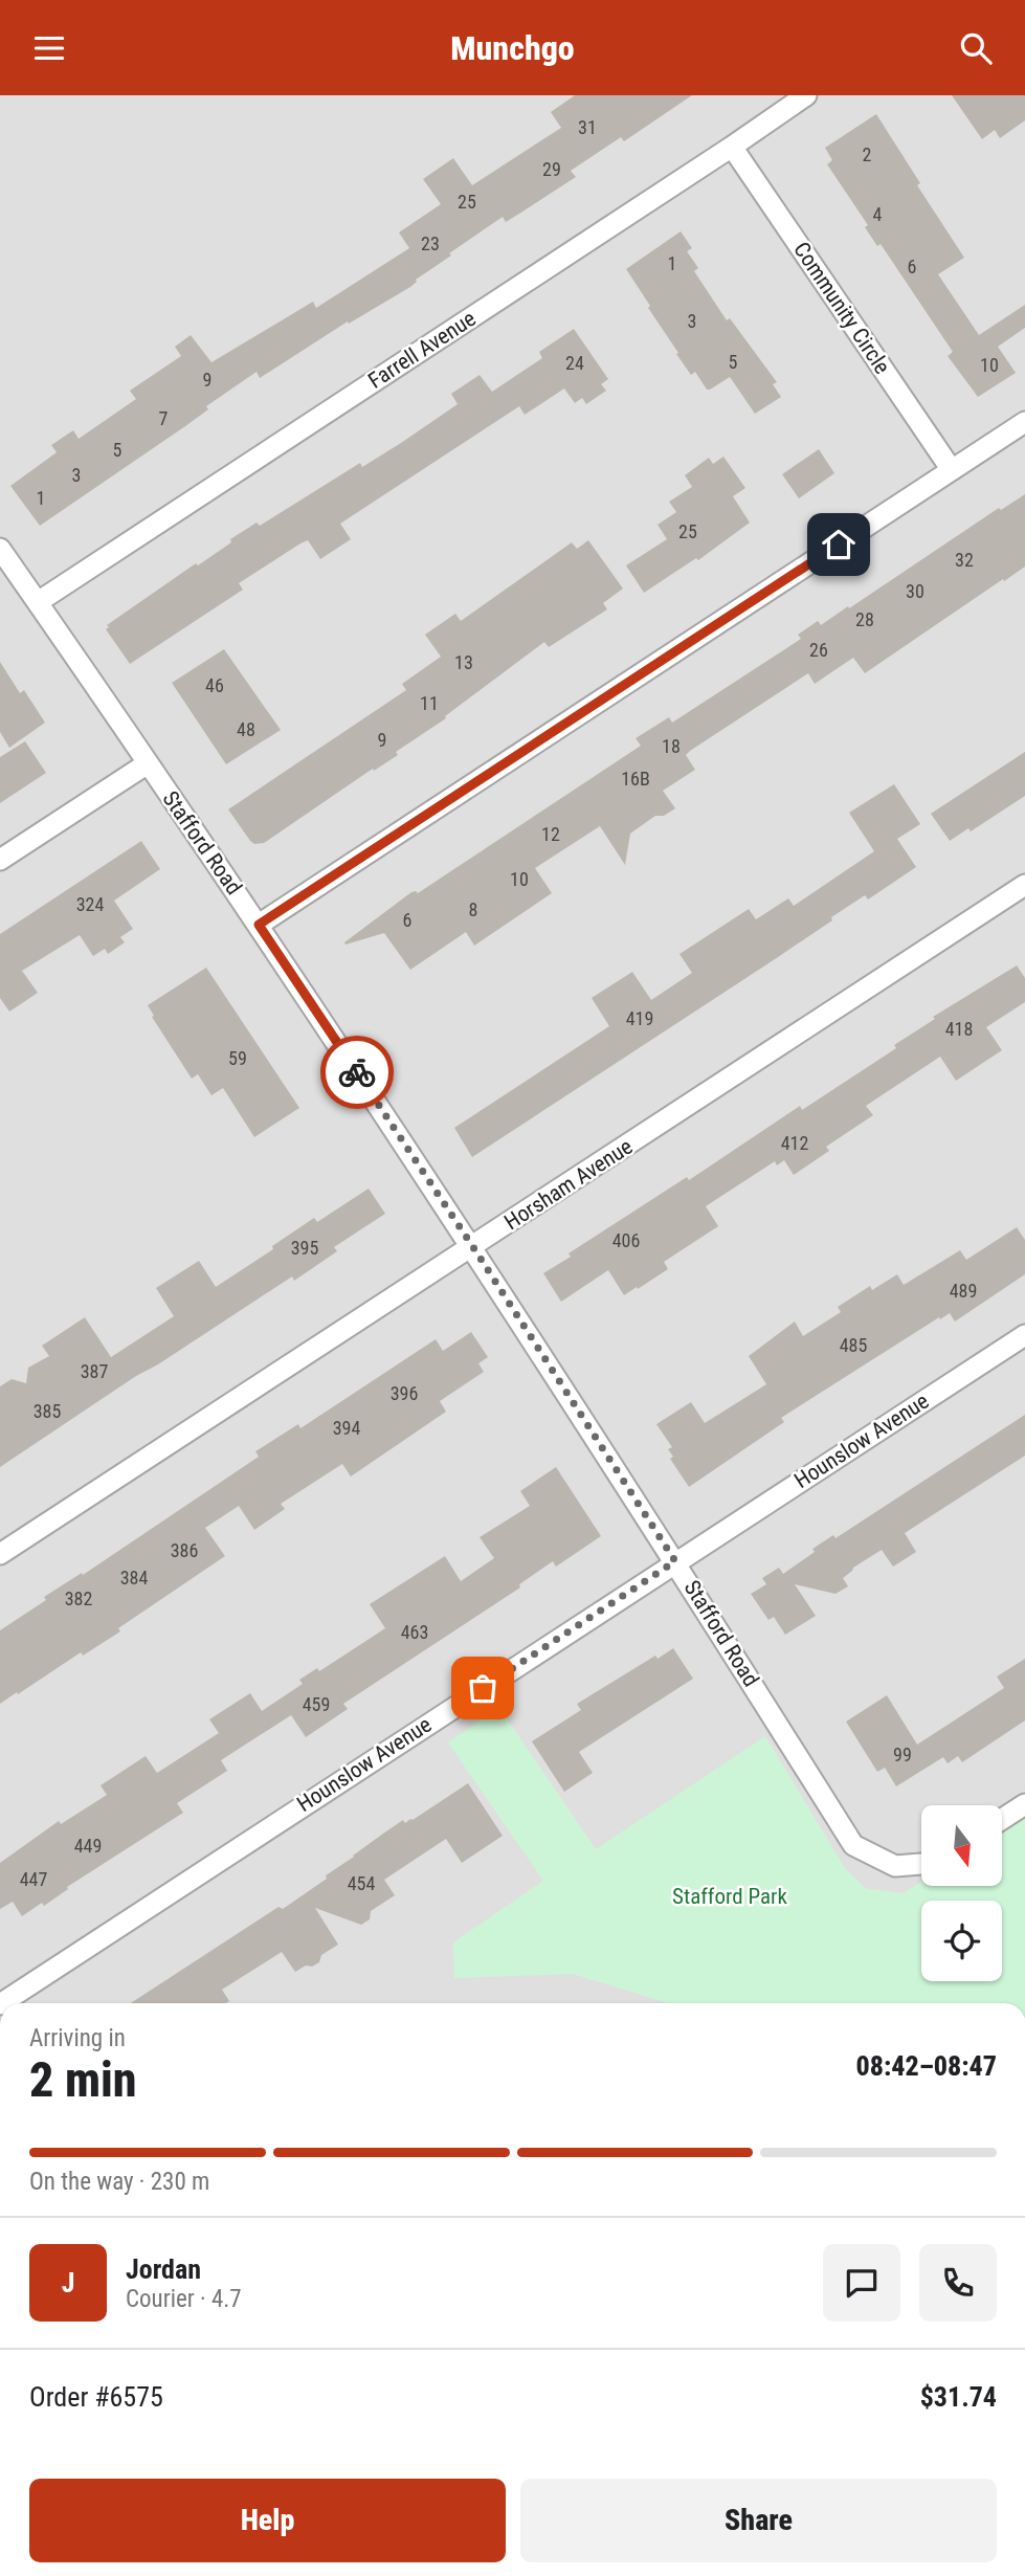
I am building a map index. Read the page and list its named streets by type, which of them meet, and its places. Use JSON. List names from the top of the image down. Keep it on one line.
{"streets":{"street":["Community Circle","Farrell Avenue","Stafford Road","Horsham Avenue","Hounslow Avenue"]},"crossings":[["Community Circle","Farrell Avenue"],["Farrell Avenue","Stafford Road"],["Stafford Road","Horsham Avenue"],["Stafford Road","Hounslow Avenue"]],"parks":["Stafford Park"],"house_numbers":["31","2","29","25","4","23","1","6","3","5","24","10","9","7","5","3","1","25","32","30","28","26","13","46","11","48","9","18","16B","12","10","324","8","6","419","418","59","412","406","395","489","485","387","396","385","394","386","384","382","463","459","99","449","447","454"],"north":"bottom","page":{"header":"Munchgo","heading":["2 min","Arriving in","08:42–08:47"],"panel":["Jordan","Courier · 4.7","Order #6575","$31.74"],"bar":"On the way · 230 m","round":"J","buttons":["Help","Share"]}}
